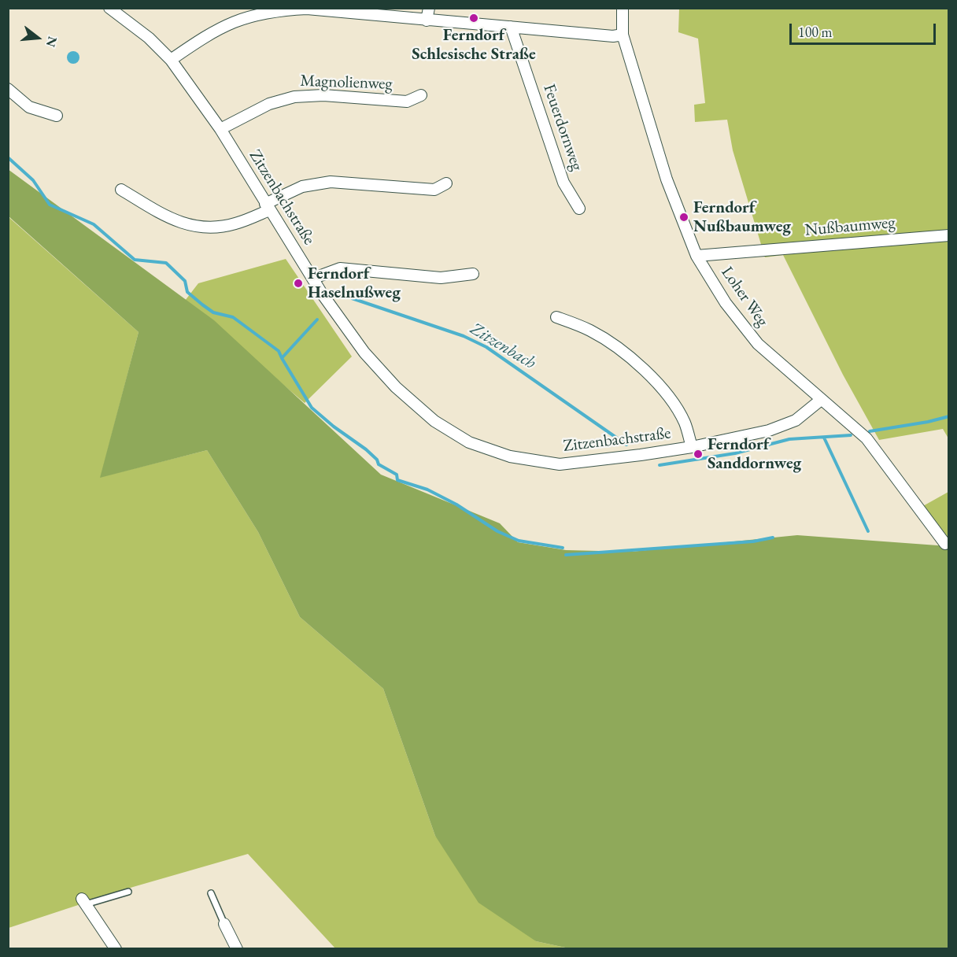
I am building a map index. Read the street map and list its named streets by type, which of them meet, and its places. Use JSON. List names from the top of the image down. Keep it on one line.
{"streets":{"street":["Magnolienweg","Feuerdornweg","Zitzenbachstraße","Nußbaumweg","Loher Weg"]},"crossings":[["Magnolienweg","Zitzenbachstraße"],["Zitzenbachstraße","Loher Weg"],["Nußbaumweg","Loher Weg"]],"water":["Zitzenbach"],"places":["Ferndorf Schlesische Straße","Ferndorf Nußbaumweg","Ferndorf Haselnußweg","Ferndorf Sanddornweg"],"scale_bar":"100 m","north":"right"}
